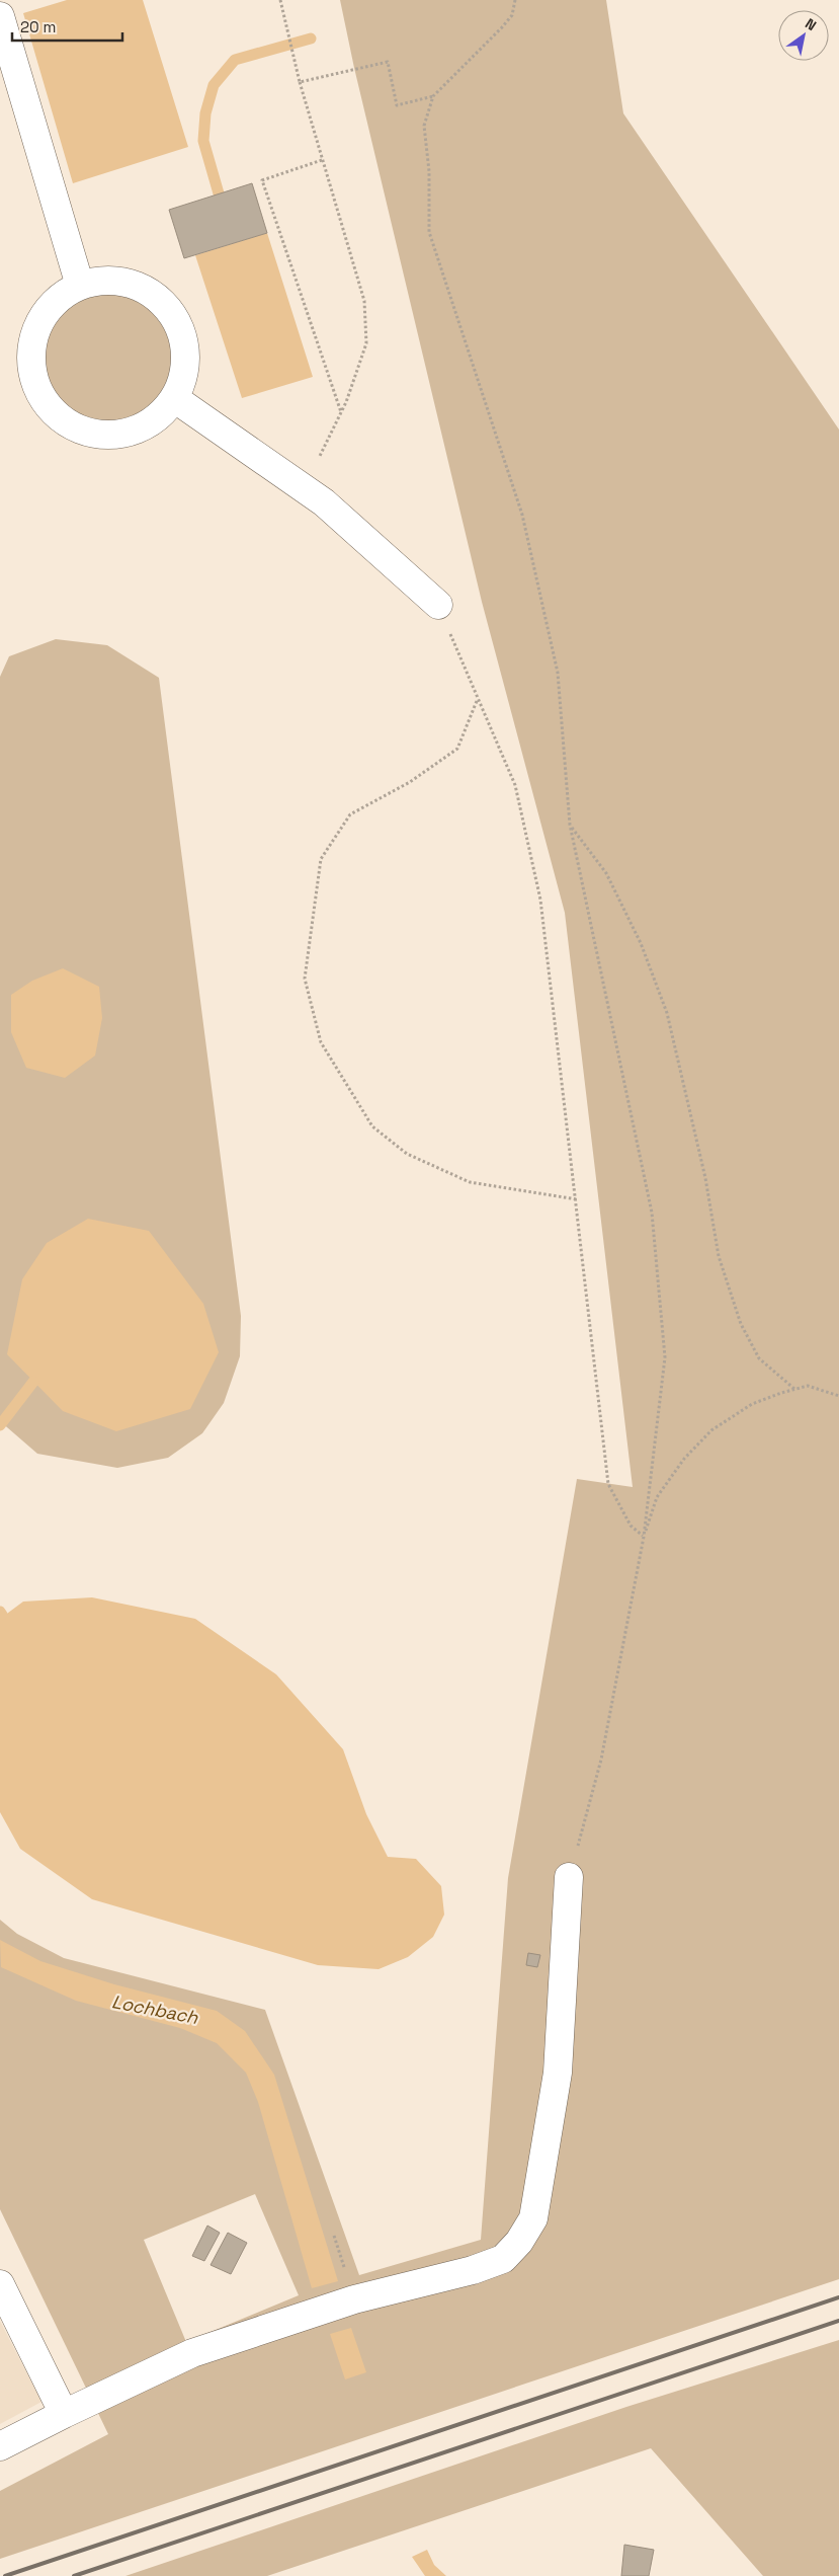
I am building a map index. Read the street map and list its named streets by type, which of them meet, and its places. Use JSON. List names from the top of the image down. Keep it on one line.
{"water":["Lochbach"],"scale_bar":"20 m","north":"top right"}
